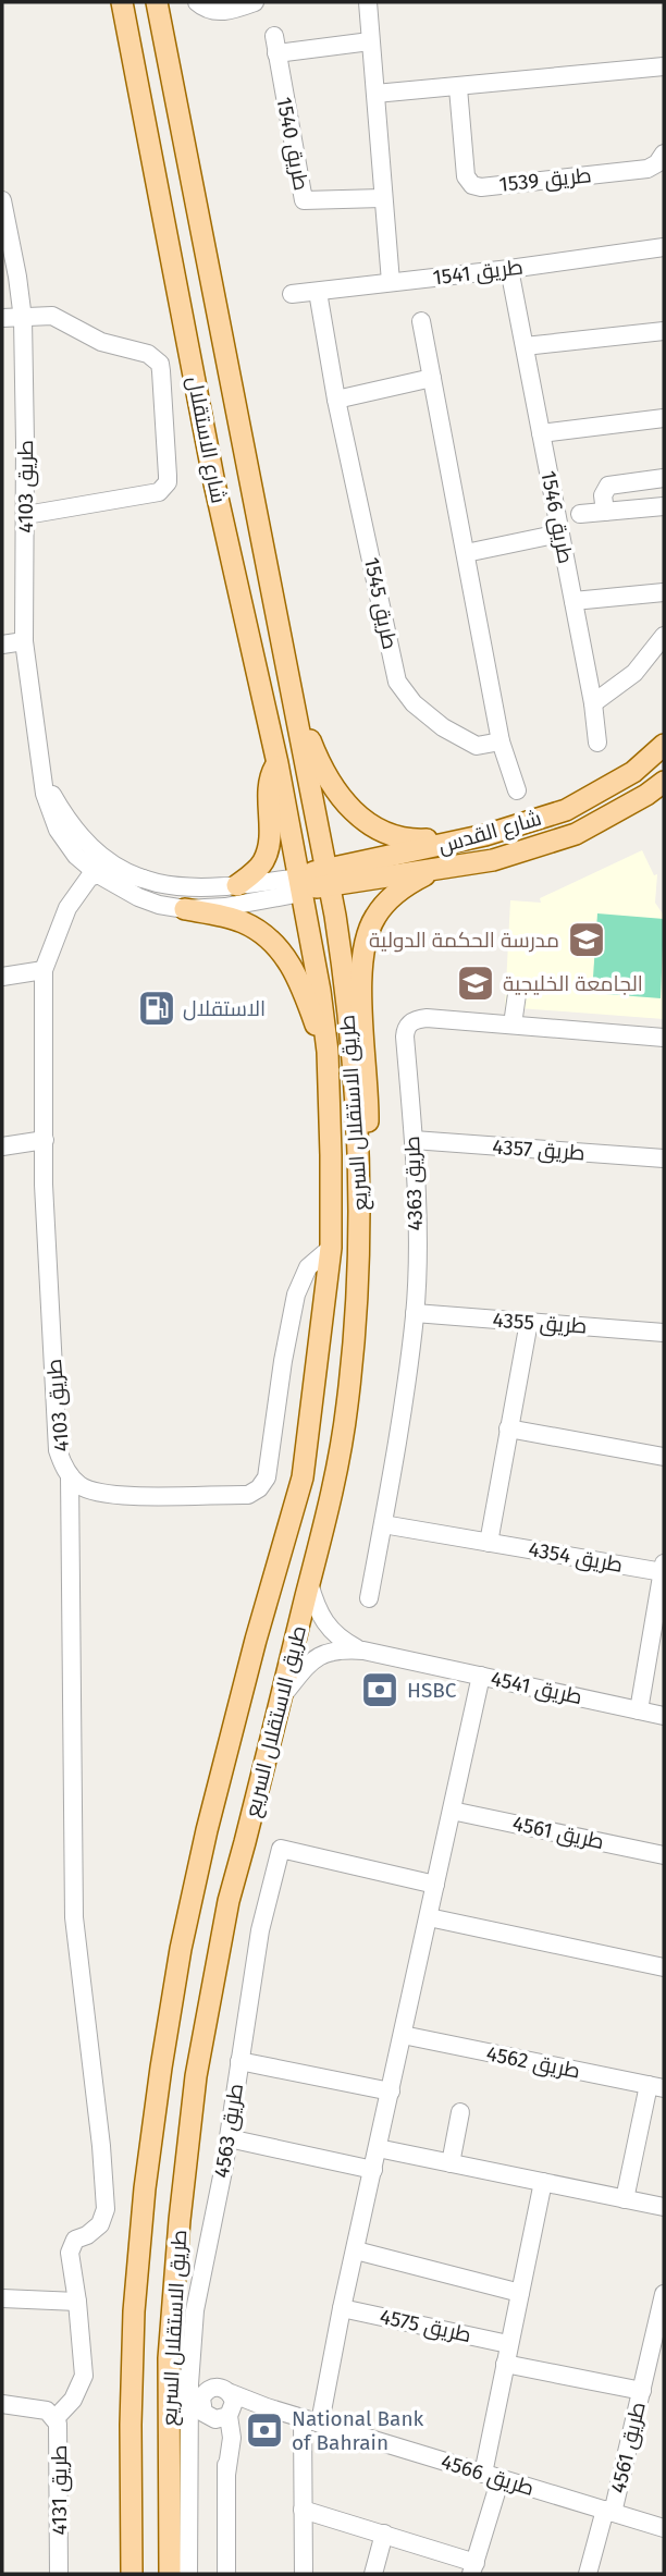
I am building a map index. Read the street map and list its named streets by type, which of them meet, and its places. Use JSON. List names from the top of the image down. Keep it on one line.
{"streets":{"main road":["شارع الاستقلال","شارع القدس","طريق الاستقلال السريع"],"street":["طريق 1540","طريق 1539","طريق 1541","طريق 4103","طريق 1546","طريق 1545","طريق 4357","طريق 4363","طريق 4355","طريق 4354","طريق 4541","طريق 4561","طريق 4562","طريق 4563","طريق 4575","طريق 4566","طريق 4131"]},"crossings":[["طريق 1541","طريق 1546"],["طريق 1541","طريق 1545"],["شارع الاستقلال","طريق 4103"],["شارع الاستقلال","شارع القدس"],["شارع الاستقلال","طريق الاستقلال السريع"],["طريق 4103","شارع القدس"],["طريق 4103","طريق الاستقلال السريع"],["شارع القدس","طريق الاستقلال السريع"],["طريق 4357","طريق 4363"],["طريق 4363","طريق 4355"],["طريق 4363","طريق 4354"],["طريق 4561","طريق 4566"]],"places":{"school or university":["مدرسة الحكمة الدولية","الجامعة الخليجية"],"fuel station":["الاستقلال"],"bank":["HSBC","National Bank of Bahrain"]}}
